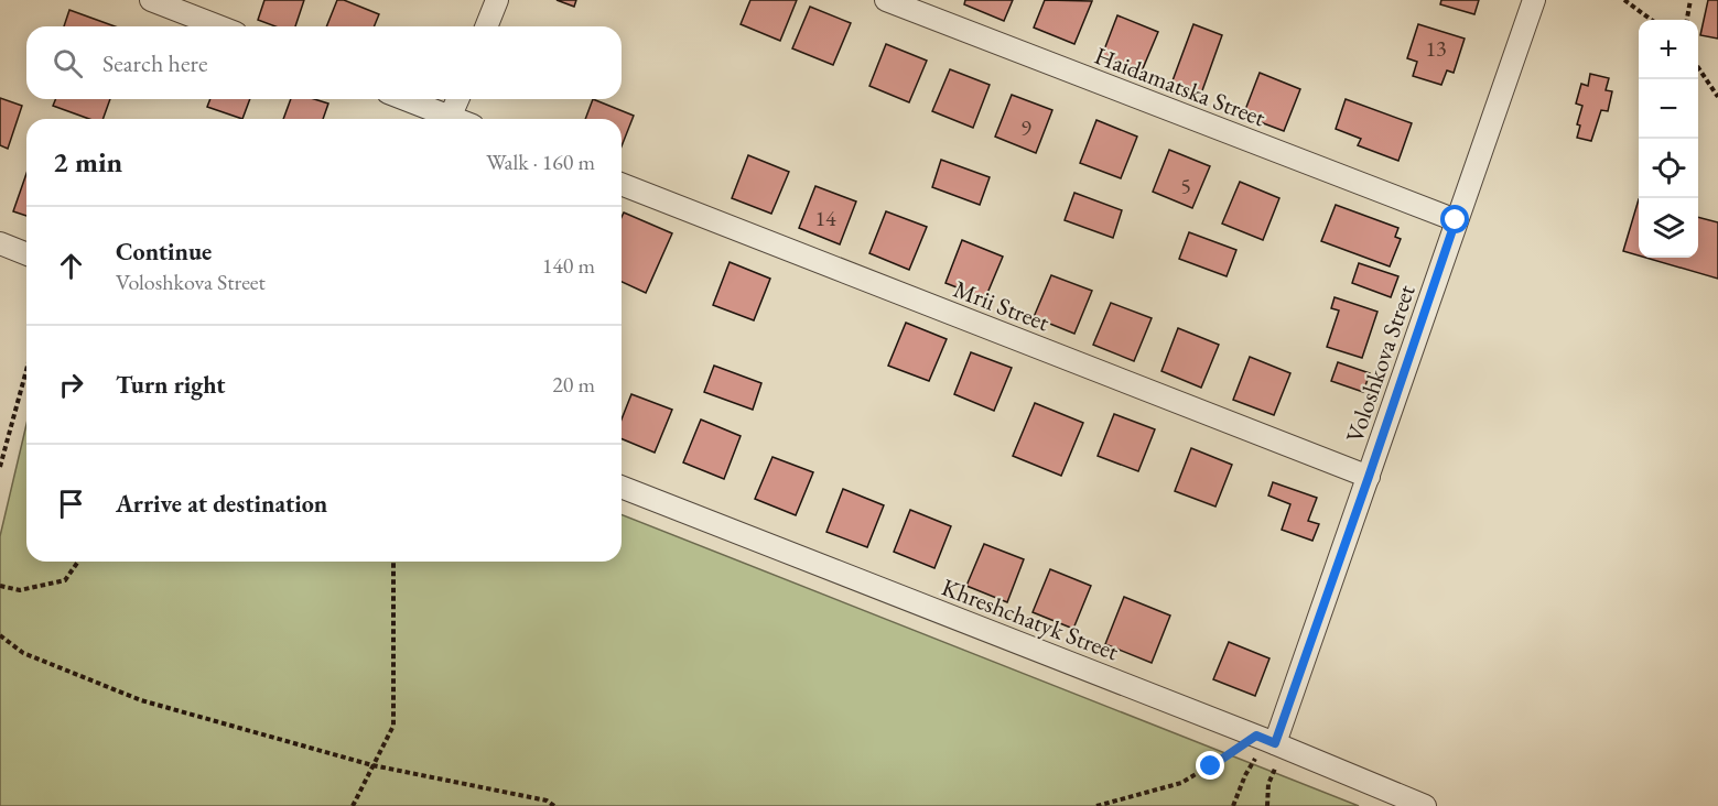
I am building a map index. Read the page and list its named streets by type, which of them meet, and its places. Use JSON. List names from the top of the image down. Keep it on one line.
{"streets":{"street":["Haidamatska Street","Mrii Street","Voloshkova Street","Khreshchatyk Street"]},"crossings":[["Haidamatska Street","Voloshkova Street"],["Mrii Street","Voloshkova Street"],["Voloshkova Street","Khreshchatyk Street"]],"house_numbers":["13","9","5","14"],"page":{"map_buttons":["+","−"],"search":"Search here","heading":["2 min","Walk · 160 m"],"list":[["Continue","Voloshkova Street","140 m"],["Turn right","20 m"],"Arrive at destination"]}}
